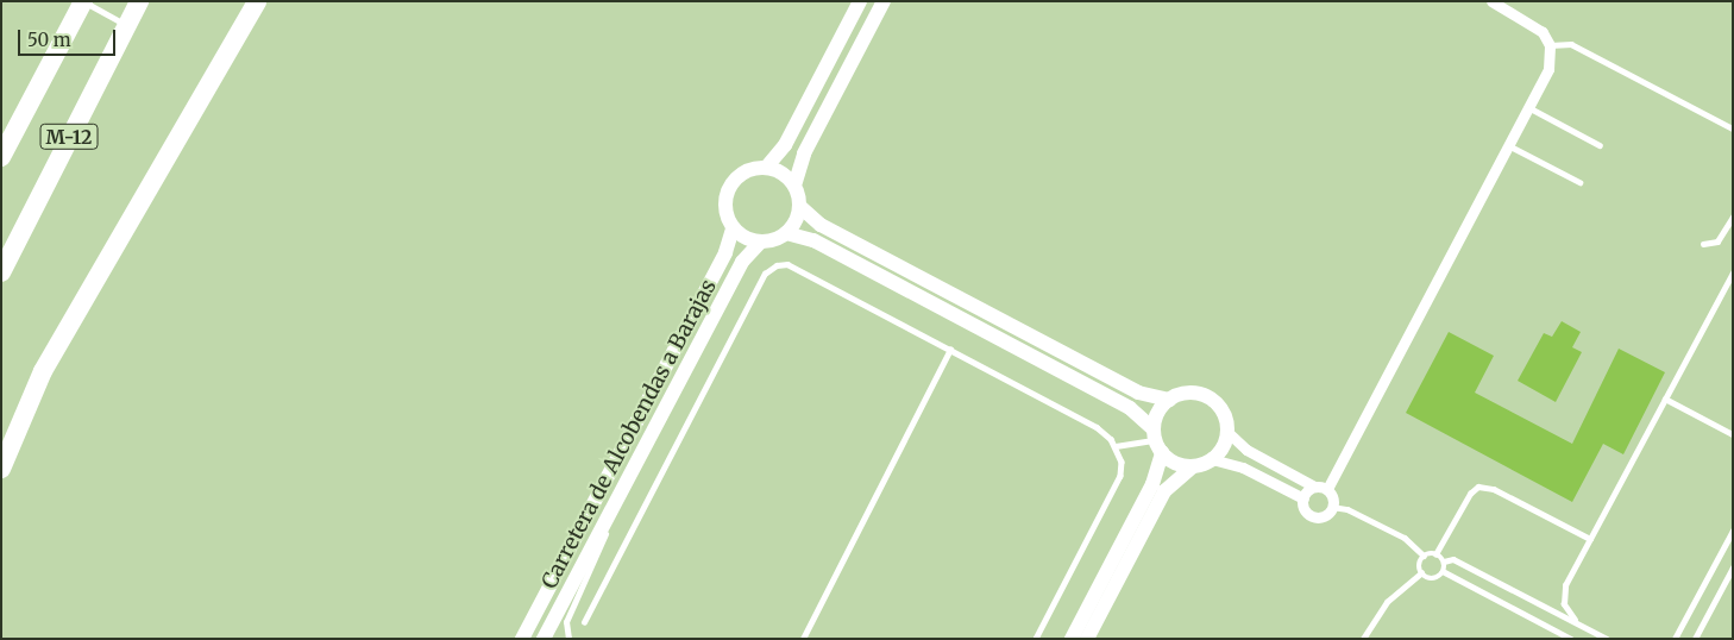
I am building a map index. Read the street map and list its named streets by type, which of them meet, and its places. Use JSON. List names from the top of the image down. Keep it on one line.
{"streets":{"highway":["M-12"],"street":["Carretera de Alcobendas a Barajas"]},"scale_bar":"50 m"}
